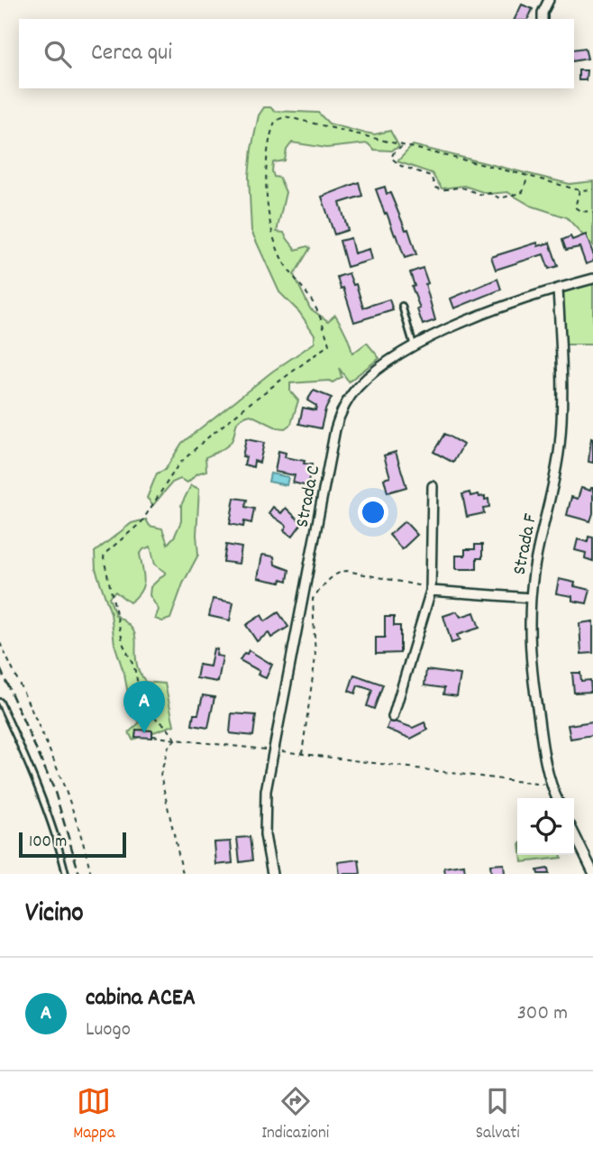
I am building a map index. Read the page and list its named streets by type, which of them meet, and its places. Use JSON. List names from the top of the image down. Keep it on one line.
{"streets":{"street":["Strada C","Strada F"]},"crossings":[["Strada C","Strada F"]],"scale_bar":"100 m","page":{"search":"Cerca qui","pins":"A","scale":"100 m","heading":"Vicino","list":[{"mark":"A","name":"cabina ACEA","note":"Luogo","value":"300 m"}],"nav":["Mappa","Indicazioni","Salvati"]}}
